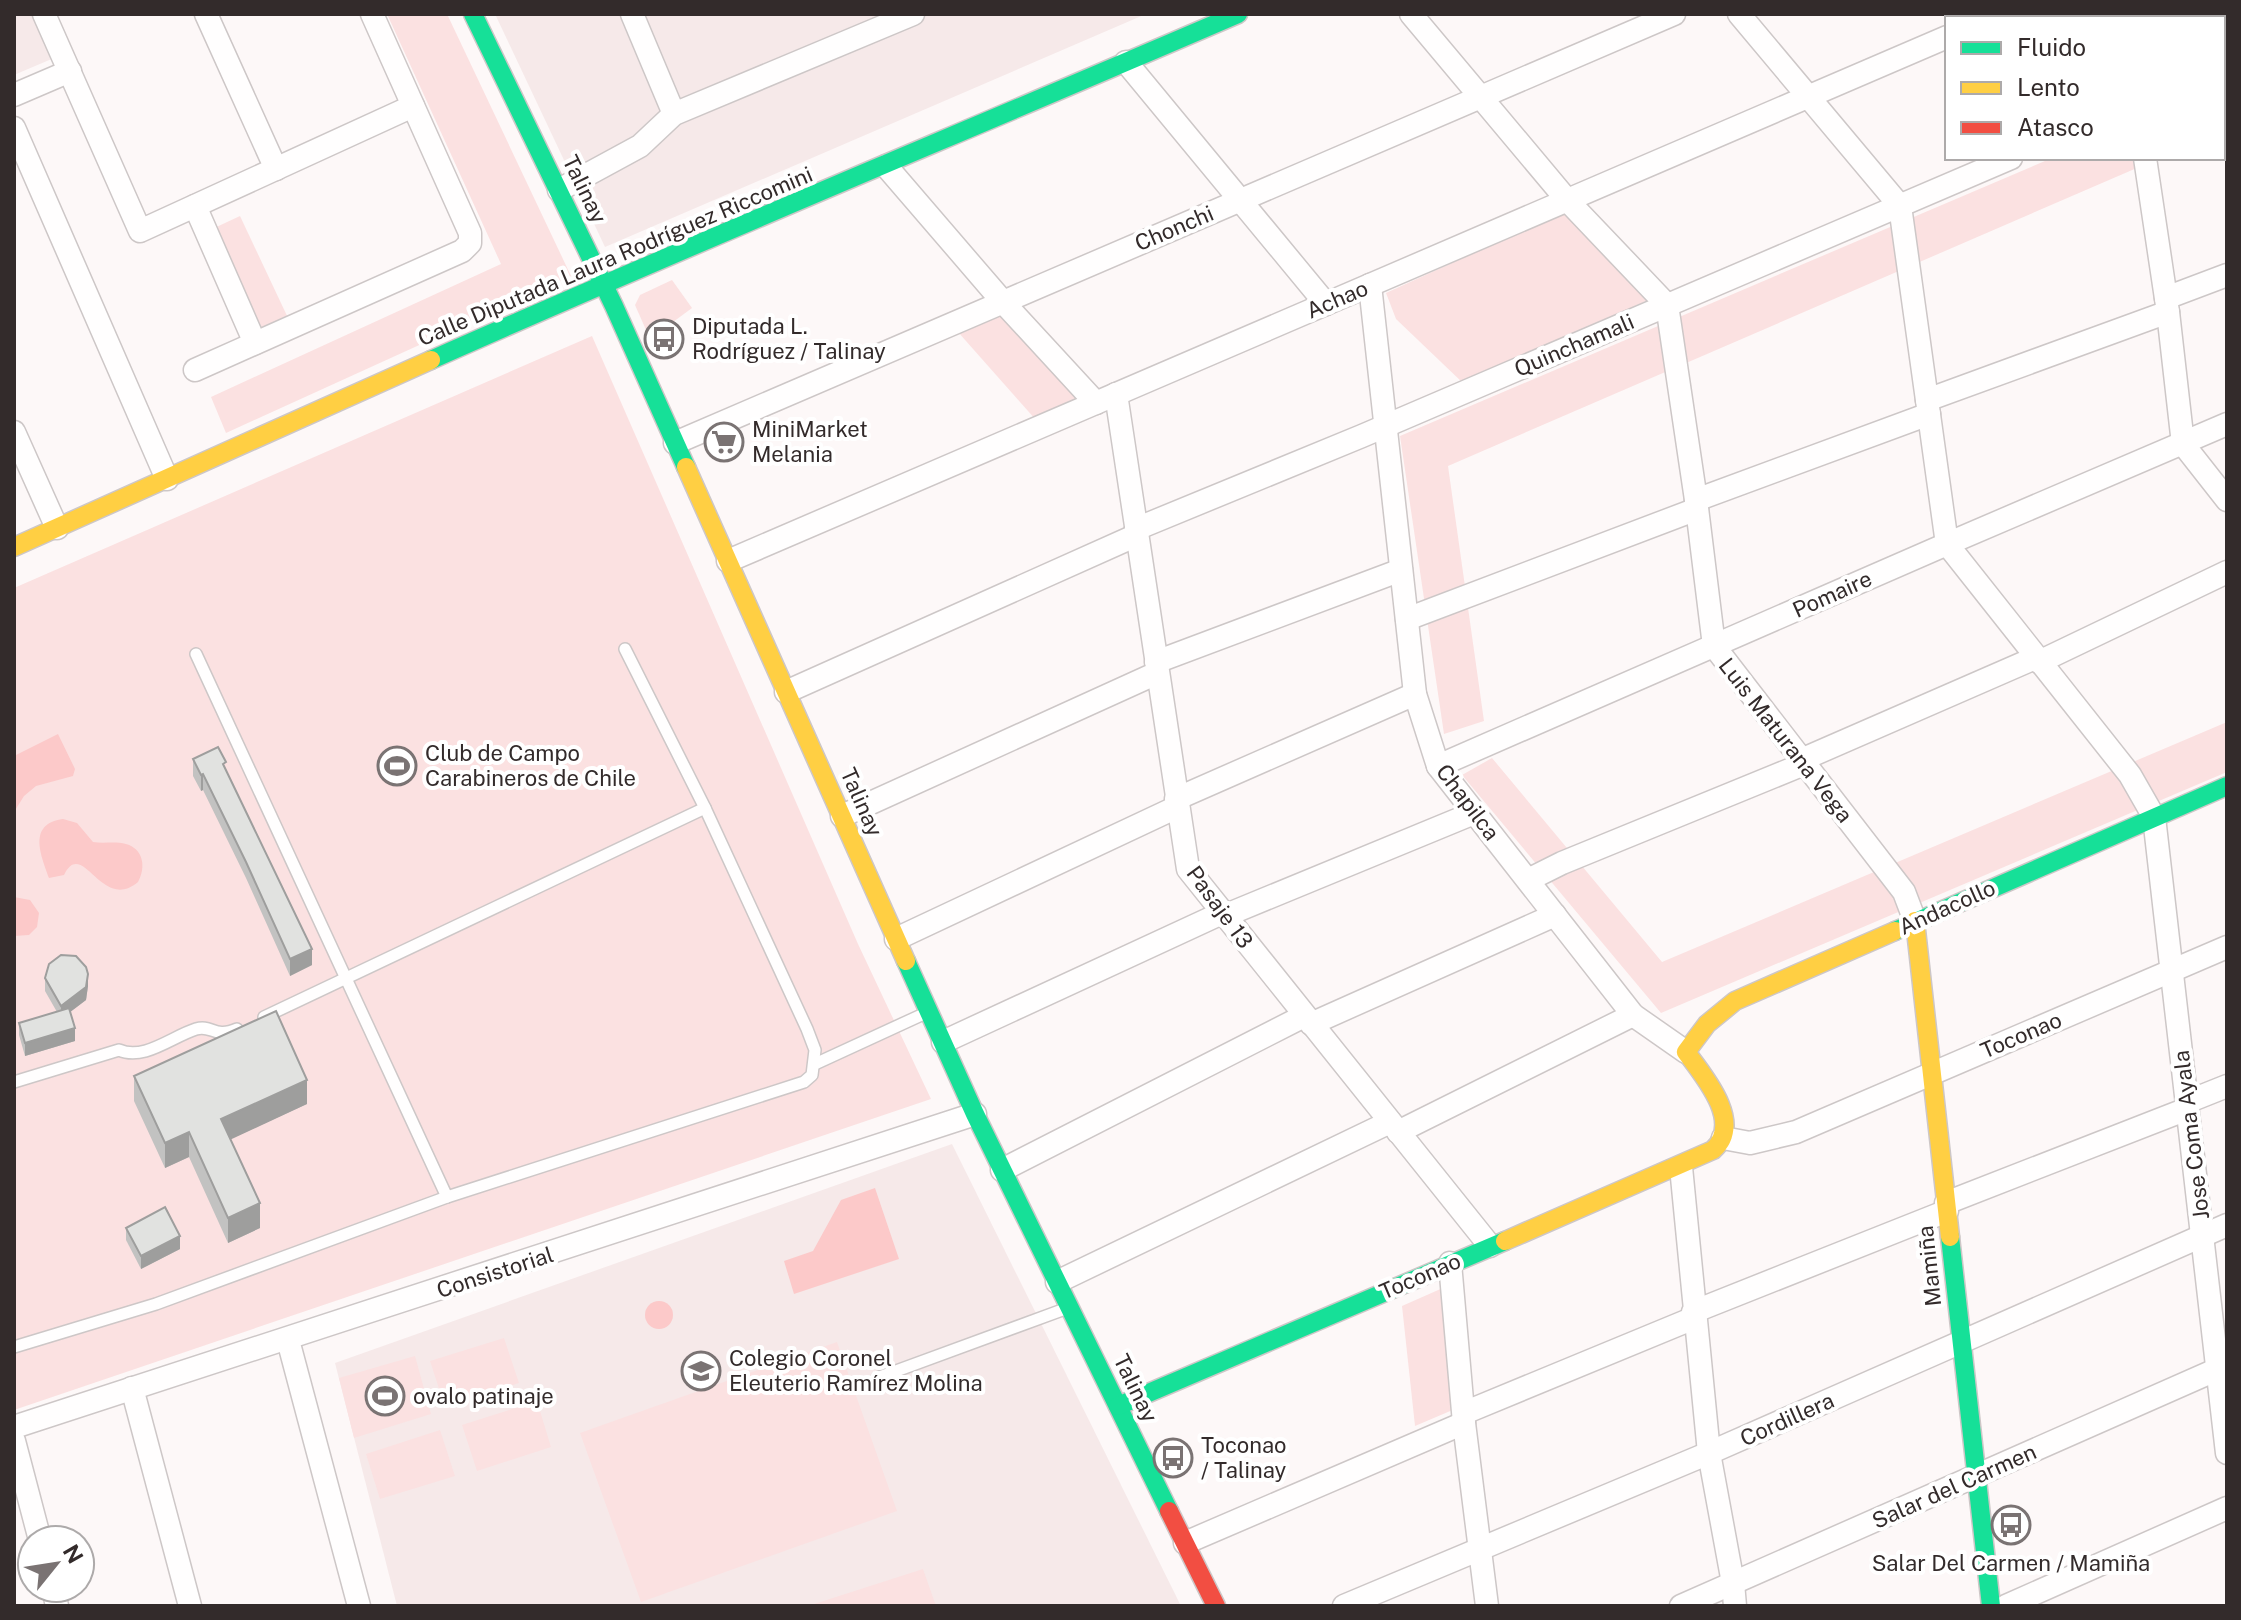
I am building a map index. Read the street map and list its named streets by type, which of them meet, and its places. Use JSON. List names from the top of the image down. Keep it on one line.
{"streets":{"street":["Talinay","Chonchi","Calle Diputada Laura Rodríguez Riccomini","Achao","Quinchamali","Pomaire","Luis Maturana Vega","Chapilca","Pasaje 13","Andacollo","Toconao","Jose Coma Ayala","Mamiña","Consistorial","Cordillera","Salar del Carmen"]},"crossings":[["Talinay","Chonchi"],["Talinay","Calle Diputada Laura Rodríguez Riccomini"],["Talinay","Achao"],["Talinay","Quinchamali"],["Talinay","Toconao"],["Talinay","Consistorial"],["Achao","Chapilca"],["Achao","Pasaje 13"],["Quinchamali","Luis Maturana Vega"],["Quinchamali","Chapilca"],["Quinchamali","Pasaje 13"],["Pomaire","Luis Maturana Vega"],["Pomaire","Chapilca"],["Luis Maturana Vega","Andacollo"],["Luis Maturana Vega","Mamiña"],["Chapilca","Andacollo"],["Chapilca","Toconao"],["Pasaje 13","Toconao"],["Andacollo","Jose Coma Ayala"],["Andacollo","Mamiña"],["Toconao","Jose Coma Ayala"],["Toconao","Mamiña"],["Jose Coma Ayala","Cordillera"],["Jose Coma Ayala","Salar del Carmen"],["Mamiña","Cordillera"],["Mamiña","Salar del Carmen"]],"places":{"bus stop":["Diputada L. Rodríguez / Talinay","Toconao / Talinay","Salar Del Carmen / Mamiña"],"supermarket":["MiniMarket Melania"],"sports":["Club de Campo Carabineros de Chile","ovalo patinaje"],"school or university":["Colegio Coronel Eleuterio Ramírez Molina"]},"legend":["Fluido","Lento","Atasco"],"north":"top right"}
